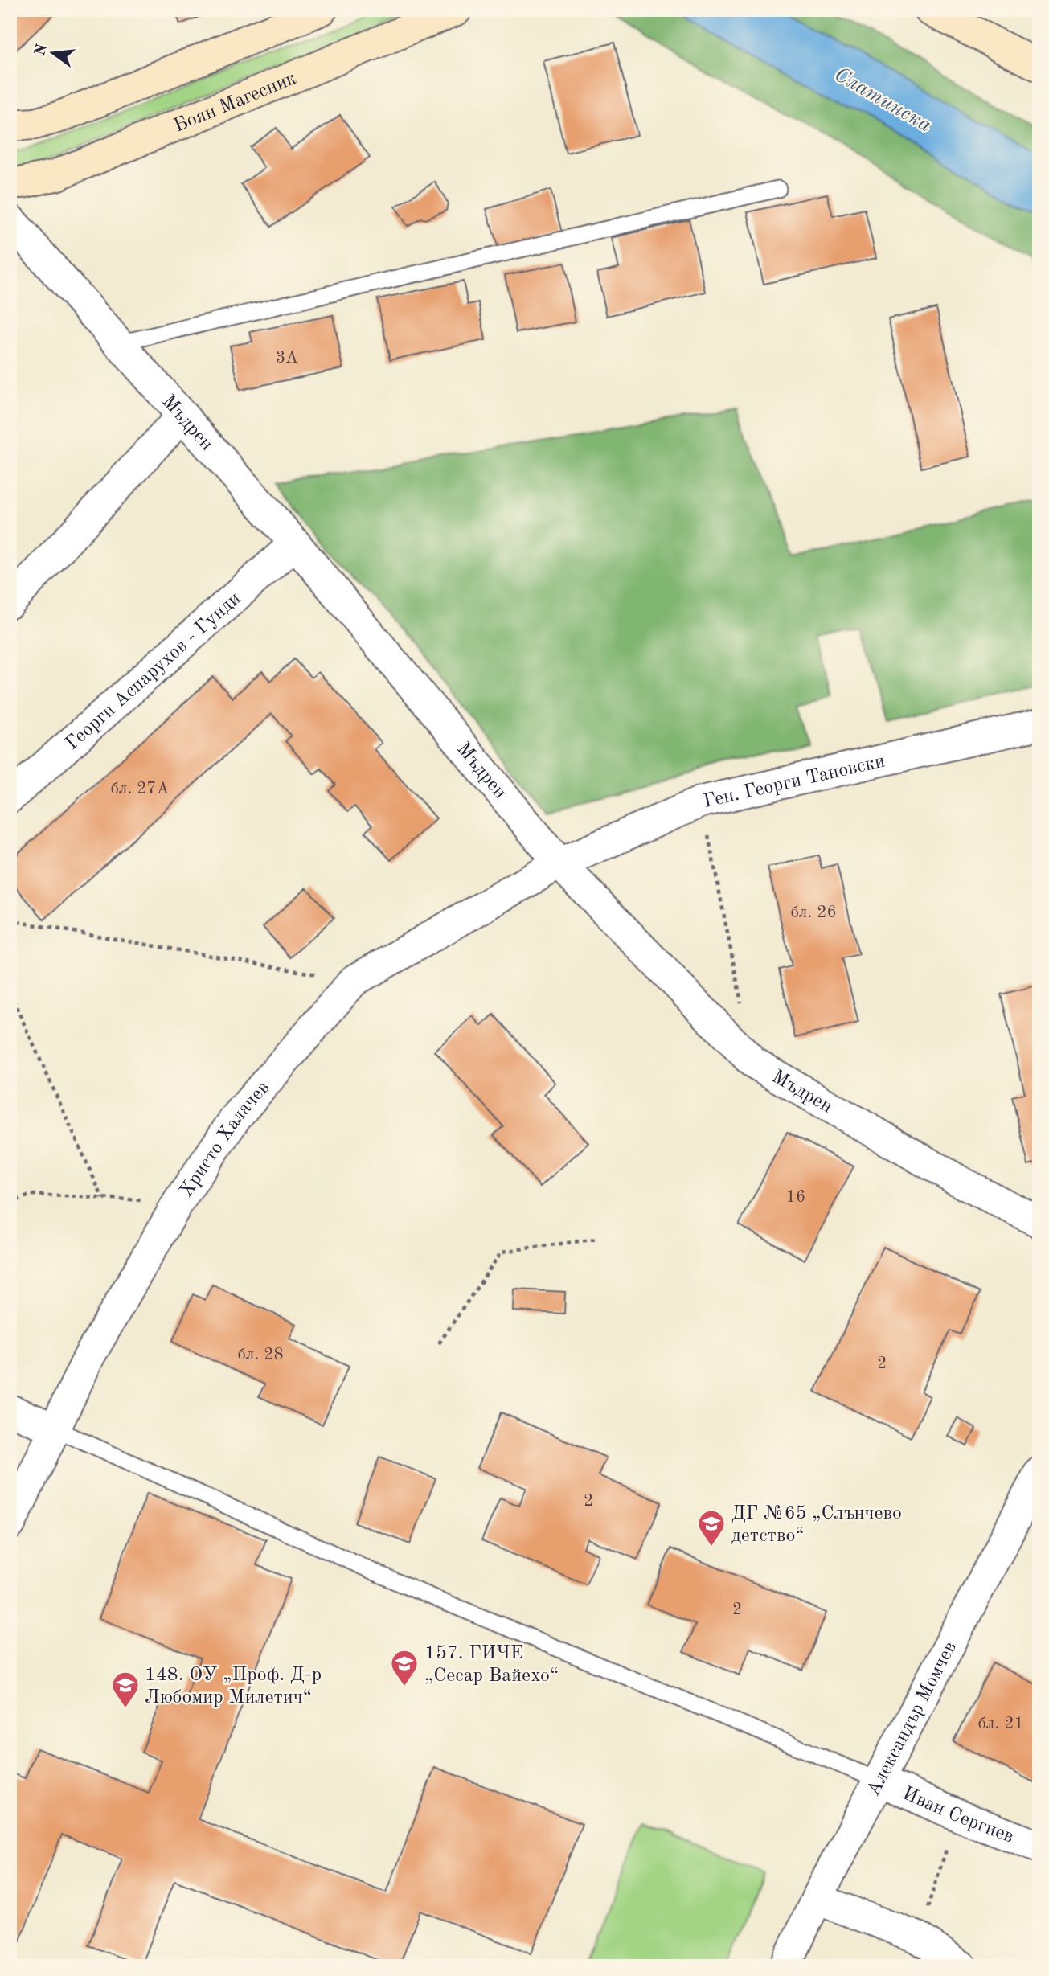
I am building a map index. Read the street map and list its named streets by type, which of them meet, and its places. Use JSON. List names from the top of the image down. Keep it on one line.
{"streets":{"street":["Боян Магесник","Мъдрен","Георги Аспарухов - Гунди","Ген. Георги Тановски","Христо Халачев","Александър Момчев","Иван Сергиев"]},"crossings":[["Мъдрен","Георги Аспарухов - Гунди"],["Мъдрен","Ген. Георги Тановски"],["Мъдрен","Христо Халачев"],["Ген. Георги Тановски","Христо Халачев"],["Александър Момчев","Иван Сергиев"]],"water":["Слатинска"],"places":{"school or university":["ДГ №65 „Слънчево детство“","157. ГИЧЕ „Сесар Вайехо“","148. ОУ „Проф. Д-р Любомир Милетич“"]},"house_numbers":["3А","бл. 27А","бл. 26","16","бл. 28","2","2","2","бл. 21"],"north":"left"}
